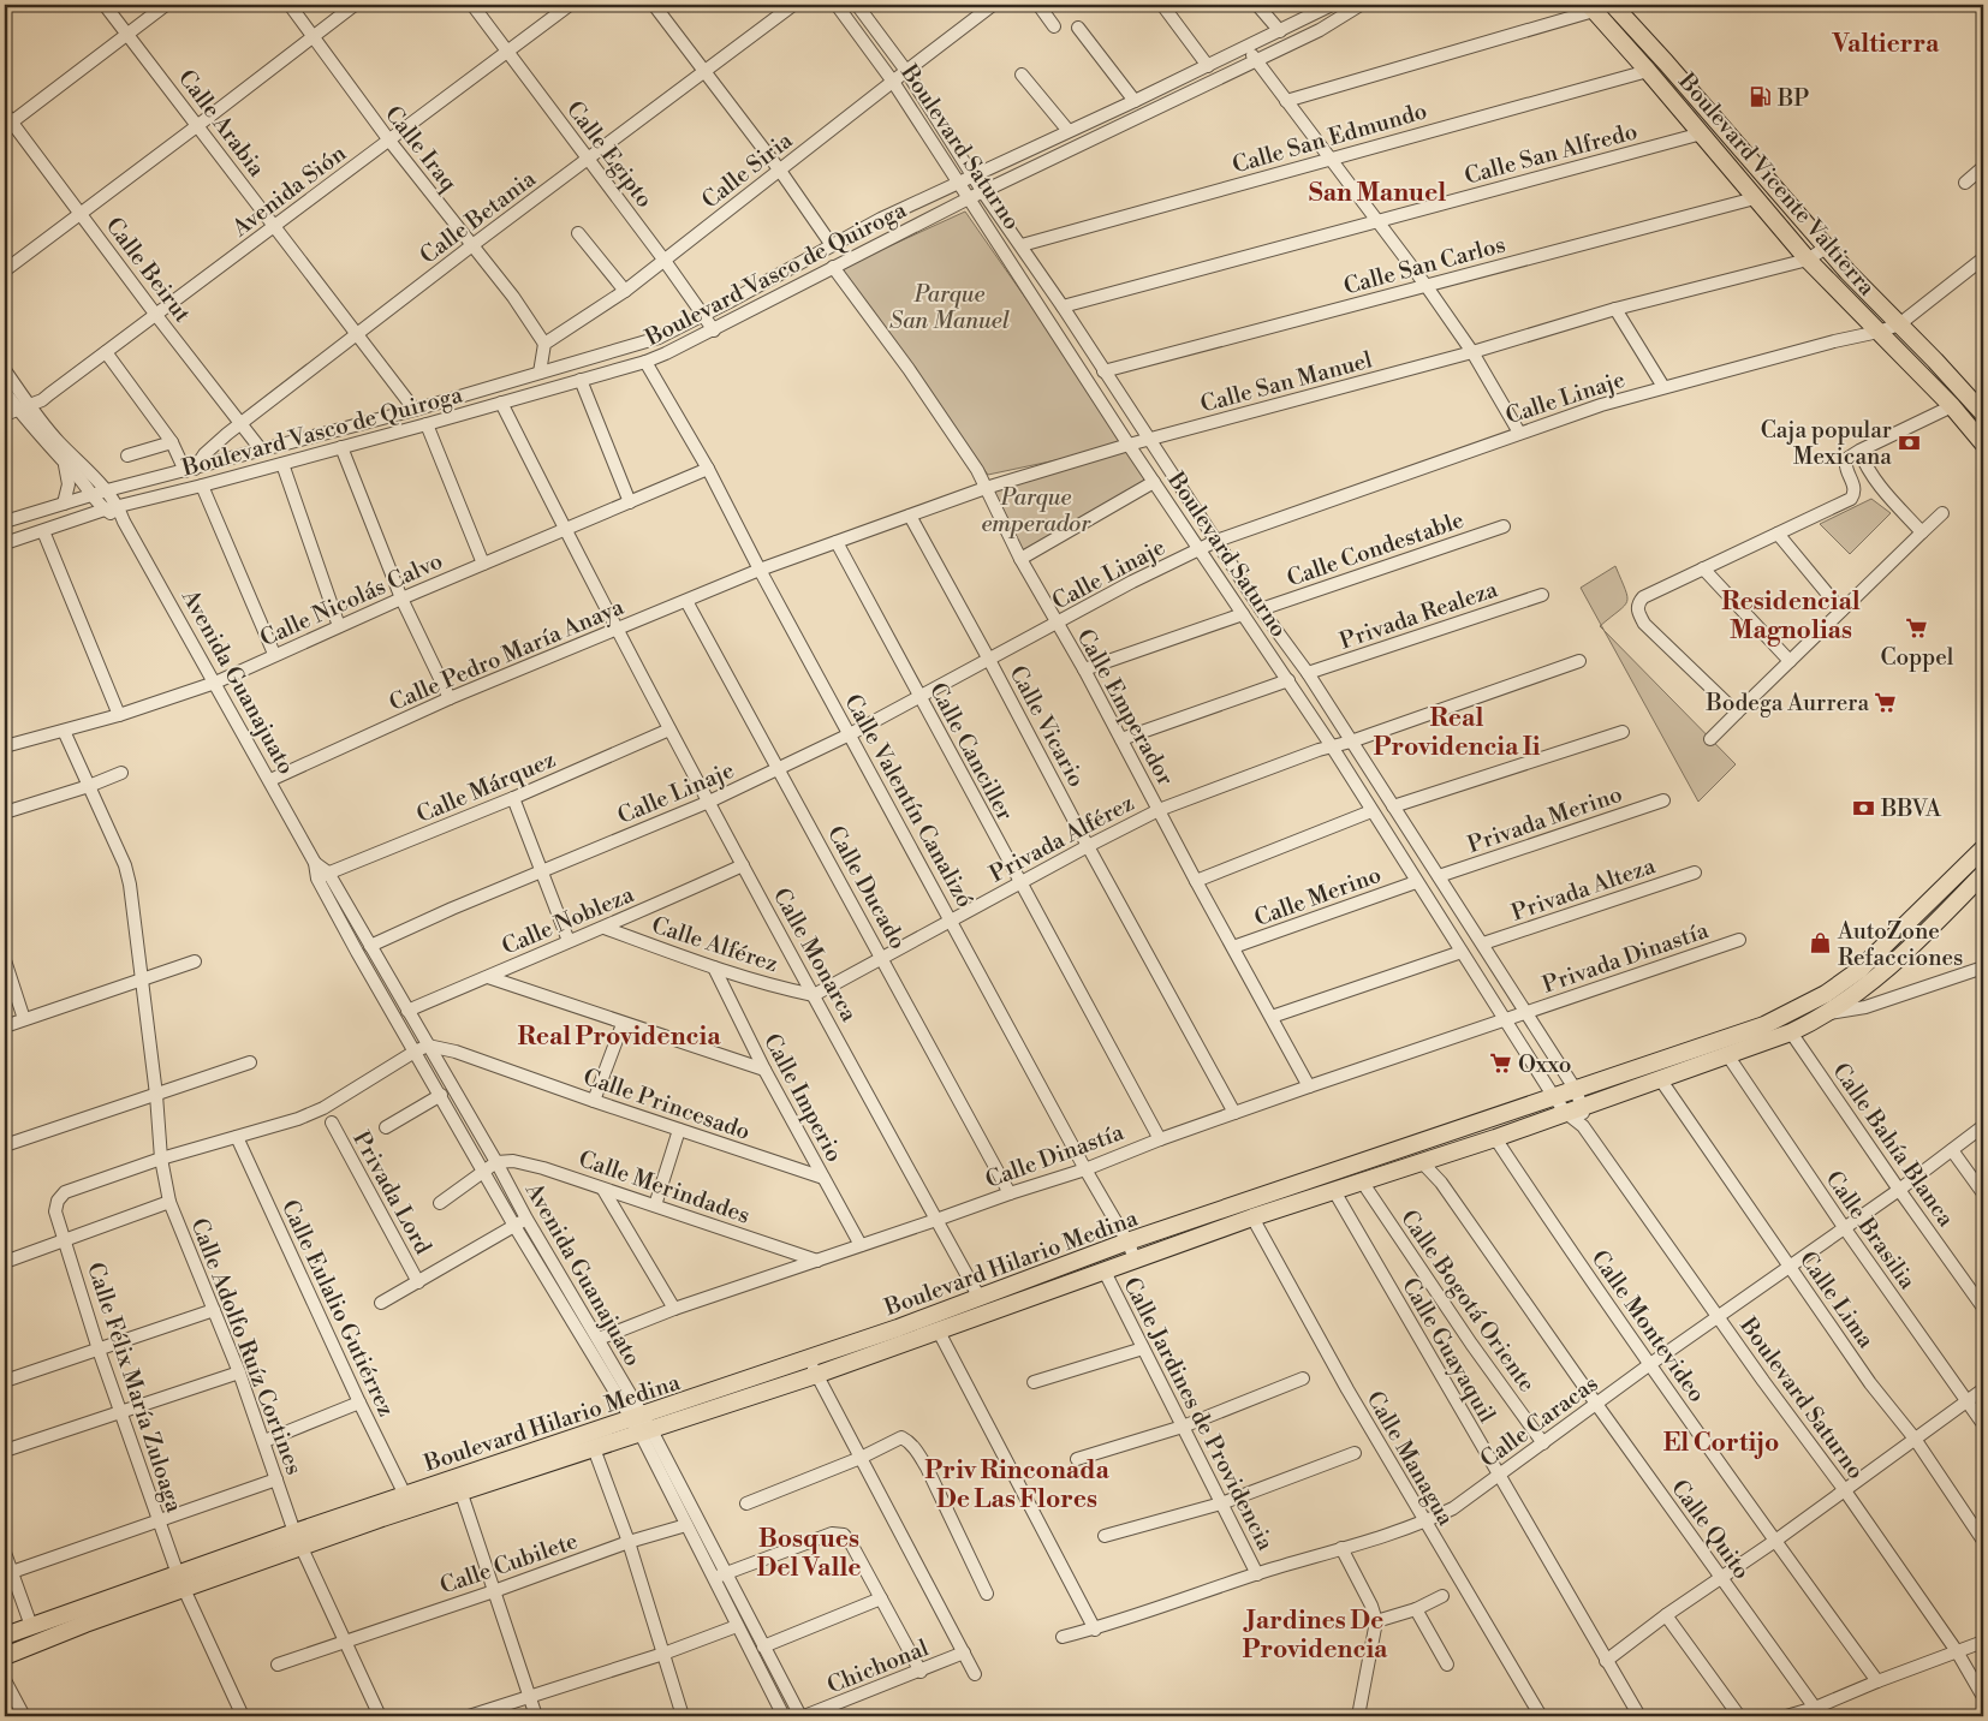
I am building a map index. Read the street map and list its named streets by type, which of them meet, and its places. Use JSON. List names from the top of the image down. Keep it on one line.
{"streets":{"main road":["Boulevard Vicente Valtierra","Boulevard Hilario Medina"],"street":["Calle Arabia","Calle San Edmundo","Boulevard Saturno","Calle Iraq","Calle San Alfredo","Calle Egipto","Calle Siria","Avenida Sión","Calle Betania","Calle San Carlos","Calle Beirut","Boulevard Vasco de Quiroga","Calle San Manuel","Calle Linaje","Calle Condestable","Calle Nicolás Calvo","Privada Realeza","Calle Pedro María Anaya","Avenida Guanajuato","Calle Emperador","Calle Vicario","Calle Canciller","Calle Márquez","Calle Valentín Canalizó","Privada Merino","Privada Alférez","Calle Ducado","Privada Alteza","Calle Merino","Calle Nobleza","Calle Alférez","Calle Monarca","Privada Dinastía","Calle Imperio","Calle Princesado","Calle Bahía Blanca","Calle Dinastía","Calle Merindades","Privada Lord","Calle Brasilia","Calle Lima","Calle Bogotá Oriente","Calle Eulalio Gutiérrez","Calle Montevideo","Calle Adolfo Ruíz Cortines","Calle Guayaquil","Calle Félix María Zuloaga","Calle Jardines de Providencia","Calle Caracas","Calle Managua","Calle Quito","Calle Cubilete","Chichonal"]},"crossings":[["Calle Arabia","Avenida Sión"],["Calle Arabia","Calle Betania"],["Calle Arabia","Boulevard Vasco de Quiroga"],["Calle San Edmundo","Boulevard Saturno"],["Calle San Edmundo","Boulevard Vicente Valtierra"],["Boulevard Saturno","Calle San Alfredo"],["Boulevard Saturno","Calle Siria"],["Boulevard Saturno","Calle San Carlos"],["Boulevard Saturno","Boulevard Vasco de Quiroga"],["Boulevard Saturno","Calle San Manuel"],["Boulevard Saturno","Calle Linaje"],["Boulevard Saturno","Calle Condestable"],["Boulevard Saturno","Privada Realeza"],["Boulevard Saturno","Privada Merino"],["Boulevard Saturno","Privada Alférez"],["Boulevard Saturno","Privada Alteza"],["Boulevard Saturno","Calle Merino"],["Boulevard Saturno","Privada Dinastía"],["Boulevard Saturno","Calle Dinastía"],["Boulevard Saturno","Boulevard Hilario Medina"],["Boulevard Saturno","Calle Caracas"],["Calle Iraq","Calle Siria"],["Calle Iraq","Avenida Sión"],["Calle Iraq","Calle Betania"],["Calle San Alfredo","Boulevard Vicente Valtierra"],["Calle Egipto","Calle Siria"],["Calle Egipto","Avenida Sión"],["Calle Egipto","Calle Betania"],["Calle Egipto","Boulevard Vasco de Quiroga"],["Boulevard Vicente Valtierra","Calle San Carlos"],["Boulevard Vicente Valtierra","Calle San Manuel"],["Boulevard Vicente Valtierra","Calle Linaje"],["Avenida Sión","Calle Beirut"],["Avenida Sión","Avenida Guanajuato"],["Calle Betania","Calle Beirut"],["Calle Betania","Boulevard Vasco de Quiroga"],["Calle Beirut","Boulevard Vasco de Quiroga"],["Boulevard Vasco de Quiroga","Avenida Guanajuato"],["Boulevard Vasco de Quiroga","Calle Emperador"],["Boulevard Vasco de Quiroga","Calle Valentín Canalizó"],["Boulevard Vasco de Quiroga","Calle Monarca"],["Calle San Manuel","Calle Pedro María Anaya"],["Calle San Manuel","Calle Emperador"],["Calle San Manuel","Calle Vicario"],["Calle San Manuel","Calle Canciller"],["Calle San Manuel","Calle Valentín Canalizó"],["Calle Linaje","Avenida Guanajuato"],["Calle Linaje","Calle Emperador"],["Calle Linaje","Calle Vicario"],["Calle Linaje","Calle Canciller"],["Calle Linaje","Calle Valentín Canalizó"],["Calle Linaje","Calle Ducado"],["Calle Linaje","Calle Monarca"],["Calle Nicolás Calvo","Avenida Guanajuato"],["Calle Nicolás Calvo","Calle Valentín Canalizó"],["Calle Nicolás Calvo","Calle Monarca"],["Calle Nicolás Calvo","Calle Adolfo Ruíz Cortines"],["Calle Pedro María Anaya","Avenida Guanajuato"],["Calle Pedro María Anaya","Calle Valentín Canalizó"],["Calle Pedro María Anaya","Calle Ducado"],["Calle Pedro María Anaya","Calle Monarca"],["Avenida Guanajuato","Calle Márquez"],["Avenida Guanajuato","Calle Nobleza"],["Avenida Guanajuato","Calle Princesado"],["Avenida Guanajuato","Calle Dinastía"],["Avenida Guanajuato","Calle Merindades"],["Avenida Guanajuato","Boulevard Hilario Medina"],["Avenida Guanajuato","Calle Cubilete"],["Avenida Guanajuato","Chichonal"],["Calle Emperador","Privada Alférez"],["Calle Emperador","Calle Merino"],["Calle Emperador","Calle Dinastía"],["Calle Vicario","Privada Alférez"],["Calle Vicario","Calle Dinastía"],["Calle Canciller","Privada Alférez"],["Calle Canciller","Calle Dinastía"],["Calle Márquez","Calle Monarca"],["Calle Valentín Canalizó","Privada Alférez"],["Calle Valentín Canalizó","Calle Dinastía"],["Calle Valentín Canalizó","Boulevard Hilario Medina"],["Privada Alférez","Calle Ducado"],["Privada Alférez","Calle Alférez"],["Privada Alférez","Calle Monarca"],["Calle Ducado","Calle Dinastía"],["Calle Nobleza","Calle Alférez"],["Calle Nobleza","Calle Monarca"],["Calle Alférez","Calle Monarca"],["Calle Alférez","Calle Imperio"],["Calle Monarca","Calle Dinastía"],["Calle Monarca","Boulevard Hilario Medina"],["Privada Dinastía","Calle Dinastía"],["Calle Imperio","Calle Princesado"],["Calle Imperio","Calle Dinastía"],["Calle Bahía Blanca","Boulevard Hilario Medina"],["Calle Bahía Blanca","Calle Caracas"],["Calle Dinastía","Calle Merindades"],["Calle Brasilia","Boulevard Hilario Medina"],["Calle Brasilia","Calle Caracas"],["Boulevard Hilario Medina","Calle Lima"],["Boulevard Hilario Medina","Calle Bogotá Oriente"],["Boulevard Hilario Medina","Calle Eulalio Gutiérrez"],["Boulevard Hilario Medina","Calle Montevideo"],["Boulevard Hilario Medina","Calle Adolfo Ruíz Cortines"],["Boulevard Hilario Medina","Calle Guayaquil"],["Boulevard Hilario Medina","Calle Félix María Zuloaga"],["Boulevard Hilario Medina","Calle Jardines de Providencia"],["Boulevard Hilario Medina","Calle Managua"],["Boulevard Hilario Medina","Calle Quito"],["Calle Lima","Calle Caracas"],["Calle Bogotá Oriente","Calle Caracas"],["Calle Montevideo","Calle Caracas"],["Calle Adolfo Ruíz Cortines","Calle Félix María Zuloaga"],["Calle Adolfo Ruíz Cortines","Calle Cubilete"],["Calle Guayaquil","Calle Caracas"],["Calle Jardines de Providencia","Calle Caracas"],["Calle Caracas","Calle Managua"],["Calle Caracas","Calle Quito"]],"districts":["Valtierra","San Manuel","Residencial Magnolias","Real Providencia Ii","Real Providencia","El Cortijo","Priv Rinconada De Las Flores","Bosques Del Valle","Jardines De Providencia"],"parks":["Parque San Manuel","Parque emperador"],"places":{"fuel station":["BP"],"bank":["Caja popular Mexicana","BBVA"],"supermarket":["Coppel","Bodega Aurrera","Oxxo"],"shop":["AutoZone Refacciones"]}}
